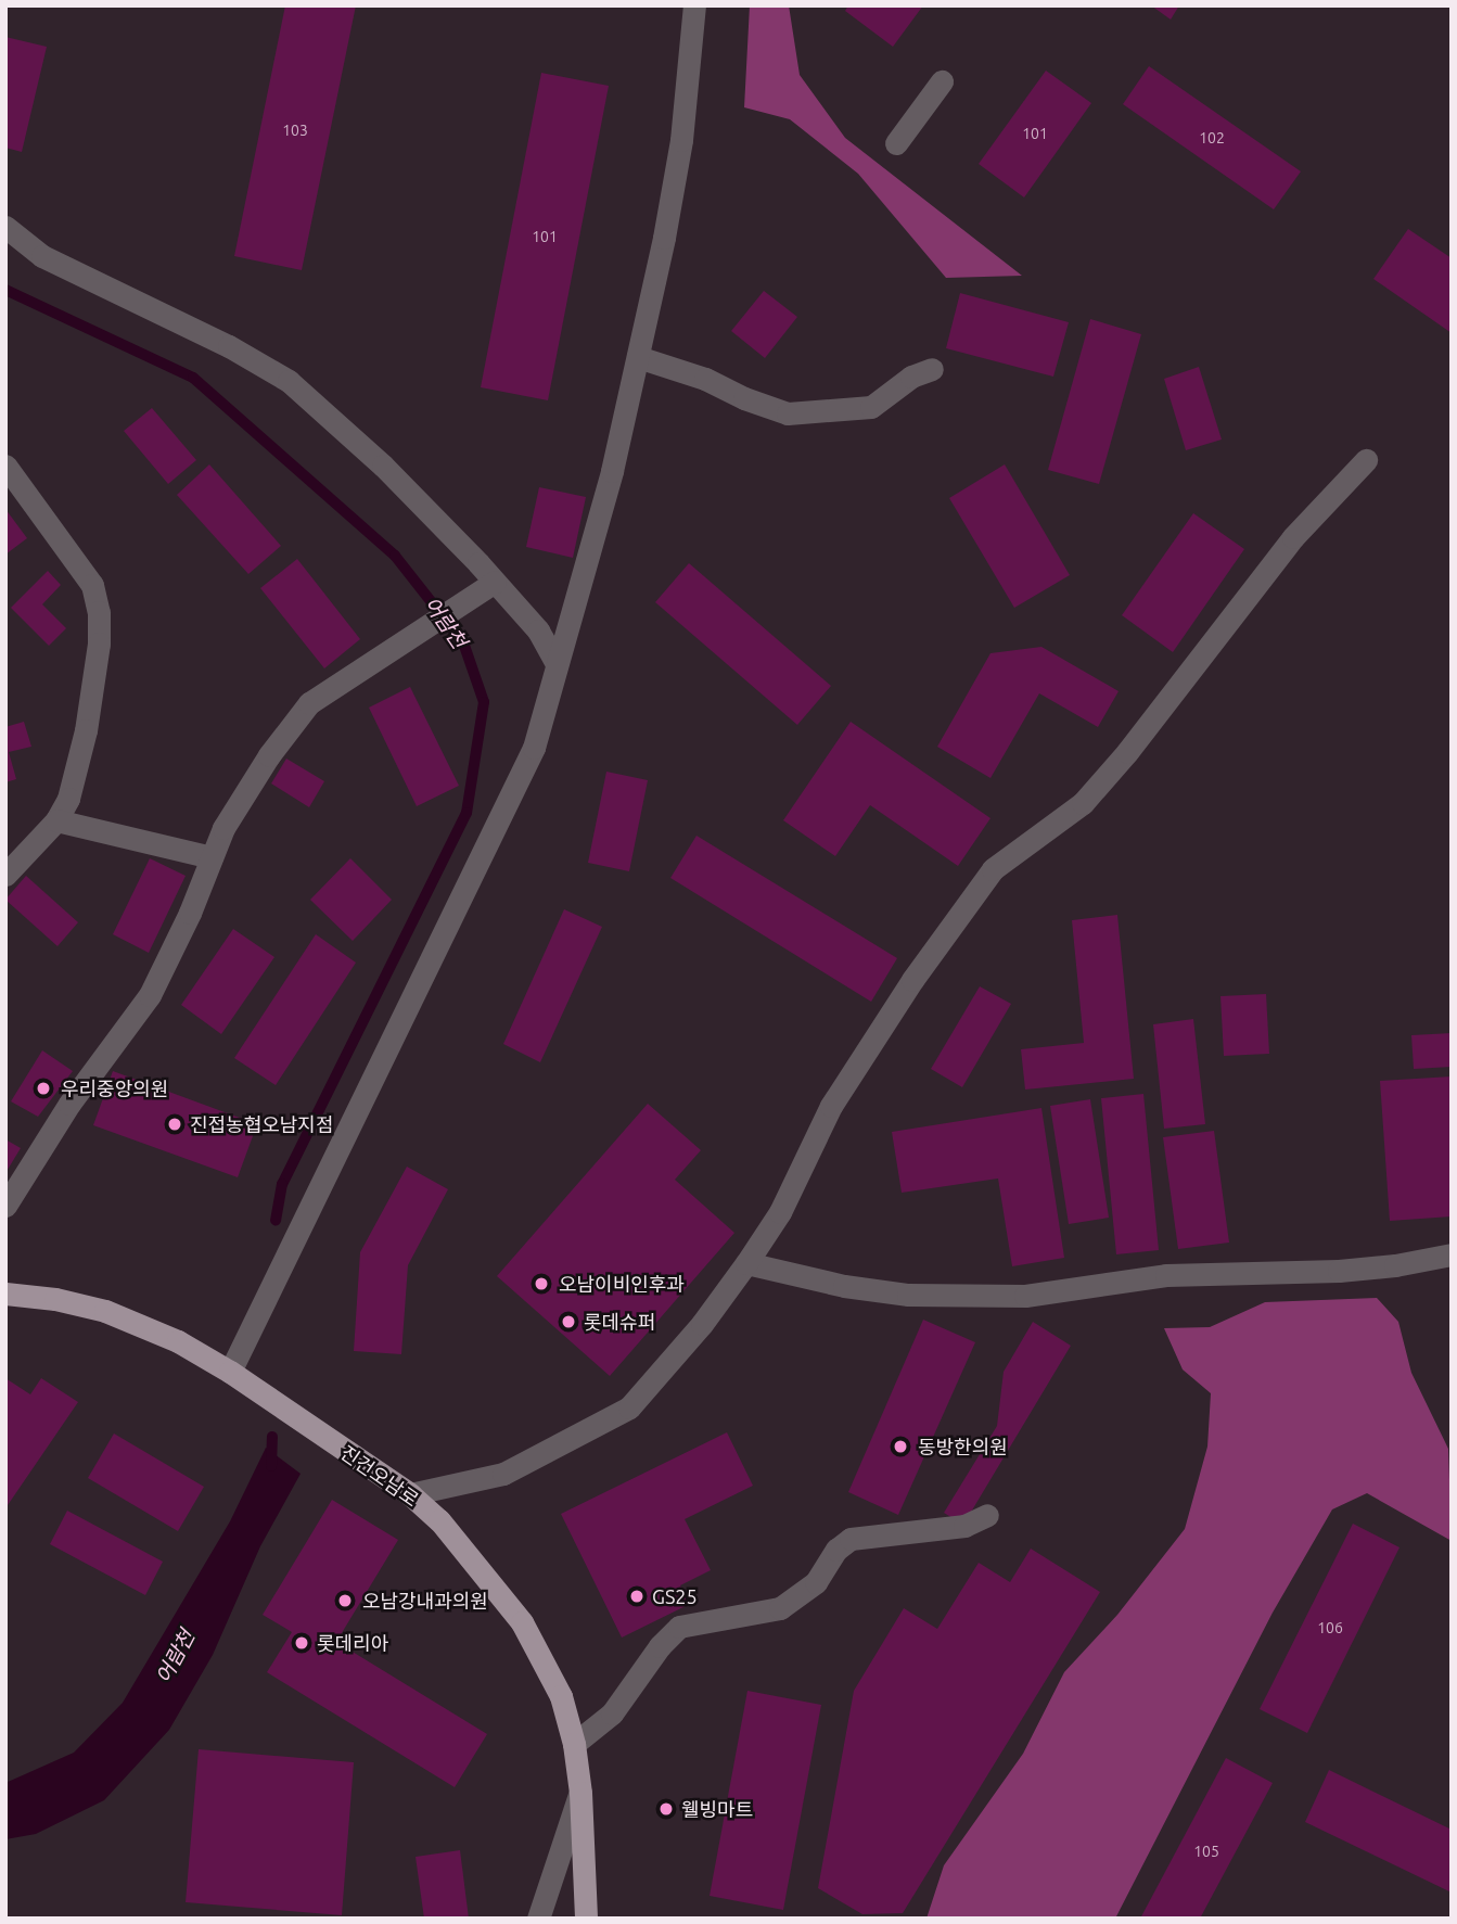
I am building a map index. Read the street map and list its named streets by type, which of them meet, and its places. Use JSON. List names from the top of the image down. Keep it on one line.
{"streets":{"main road":["진건오남로"]},"water":["어람천"],"places":["우리중앙의원","진접농협오남지점","오남이비인후과","롯데슈퍼","동방한의원","GS25","오남강내과의원","롯데리아","웰빙마트"],"house_numbers":["103","101","102","101","106","105"]}
